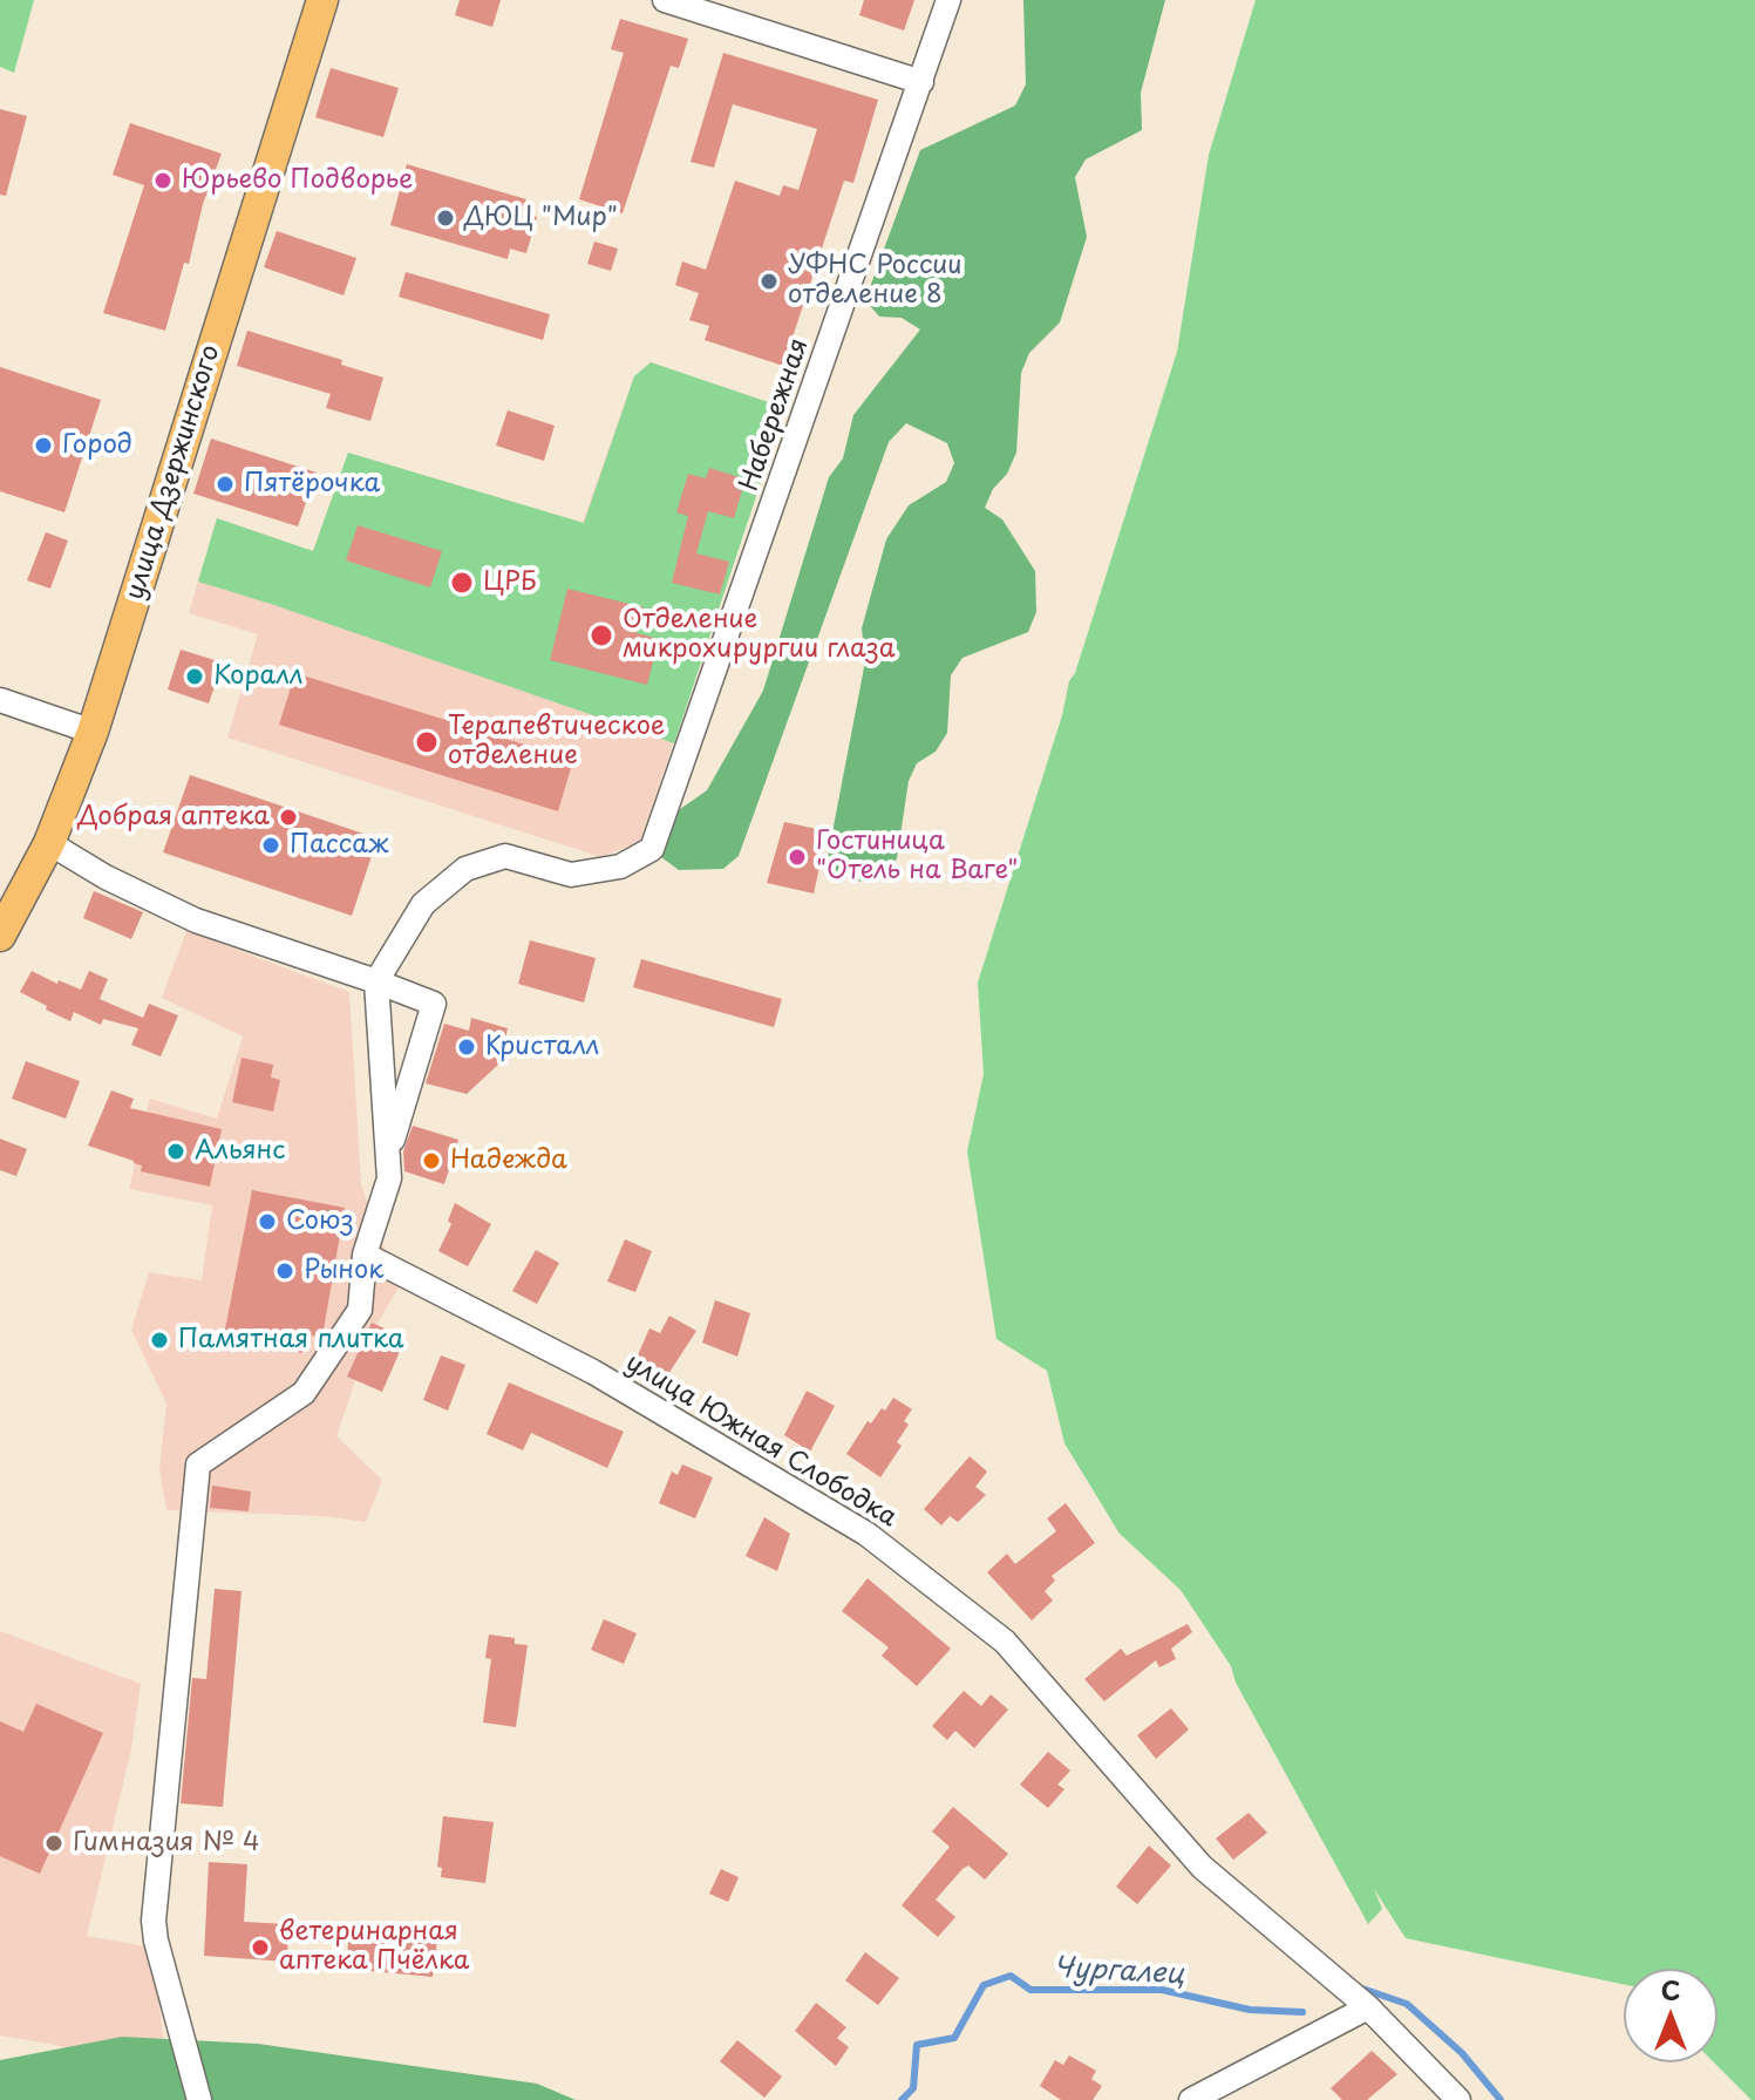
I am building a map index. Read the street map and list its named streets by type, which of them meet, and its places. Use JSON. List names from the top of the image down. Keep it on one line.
{"streets":{"main road":["улица Дзержинского"],"street":["Набережная","улица Южная Слободка"]},"water":["Чургалец"],"places":["Юрьево Подворье","ДЮЦ \"Мир\"","УФНС России отделение 8","Город","Пятёрочка","ЦРБ","Отделение микрохирургии глаза","Коралл","Терапевтическое отделение","Добрая аптека","Пассаж","Гостиница \"Отель на Ваге\"","Кристалл","Альянс","Надежда","Союз","Рынок","Памятная плитка","Гимназия № 4","ветеринарная аптека Пчёлка"],"north":"top"}
